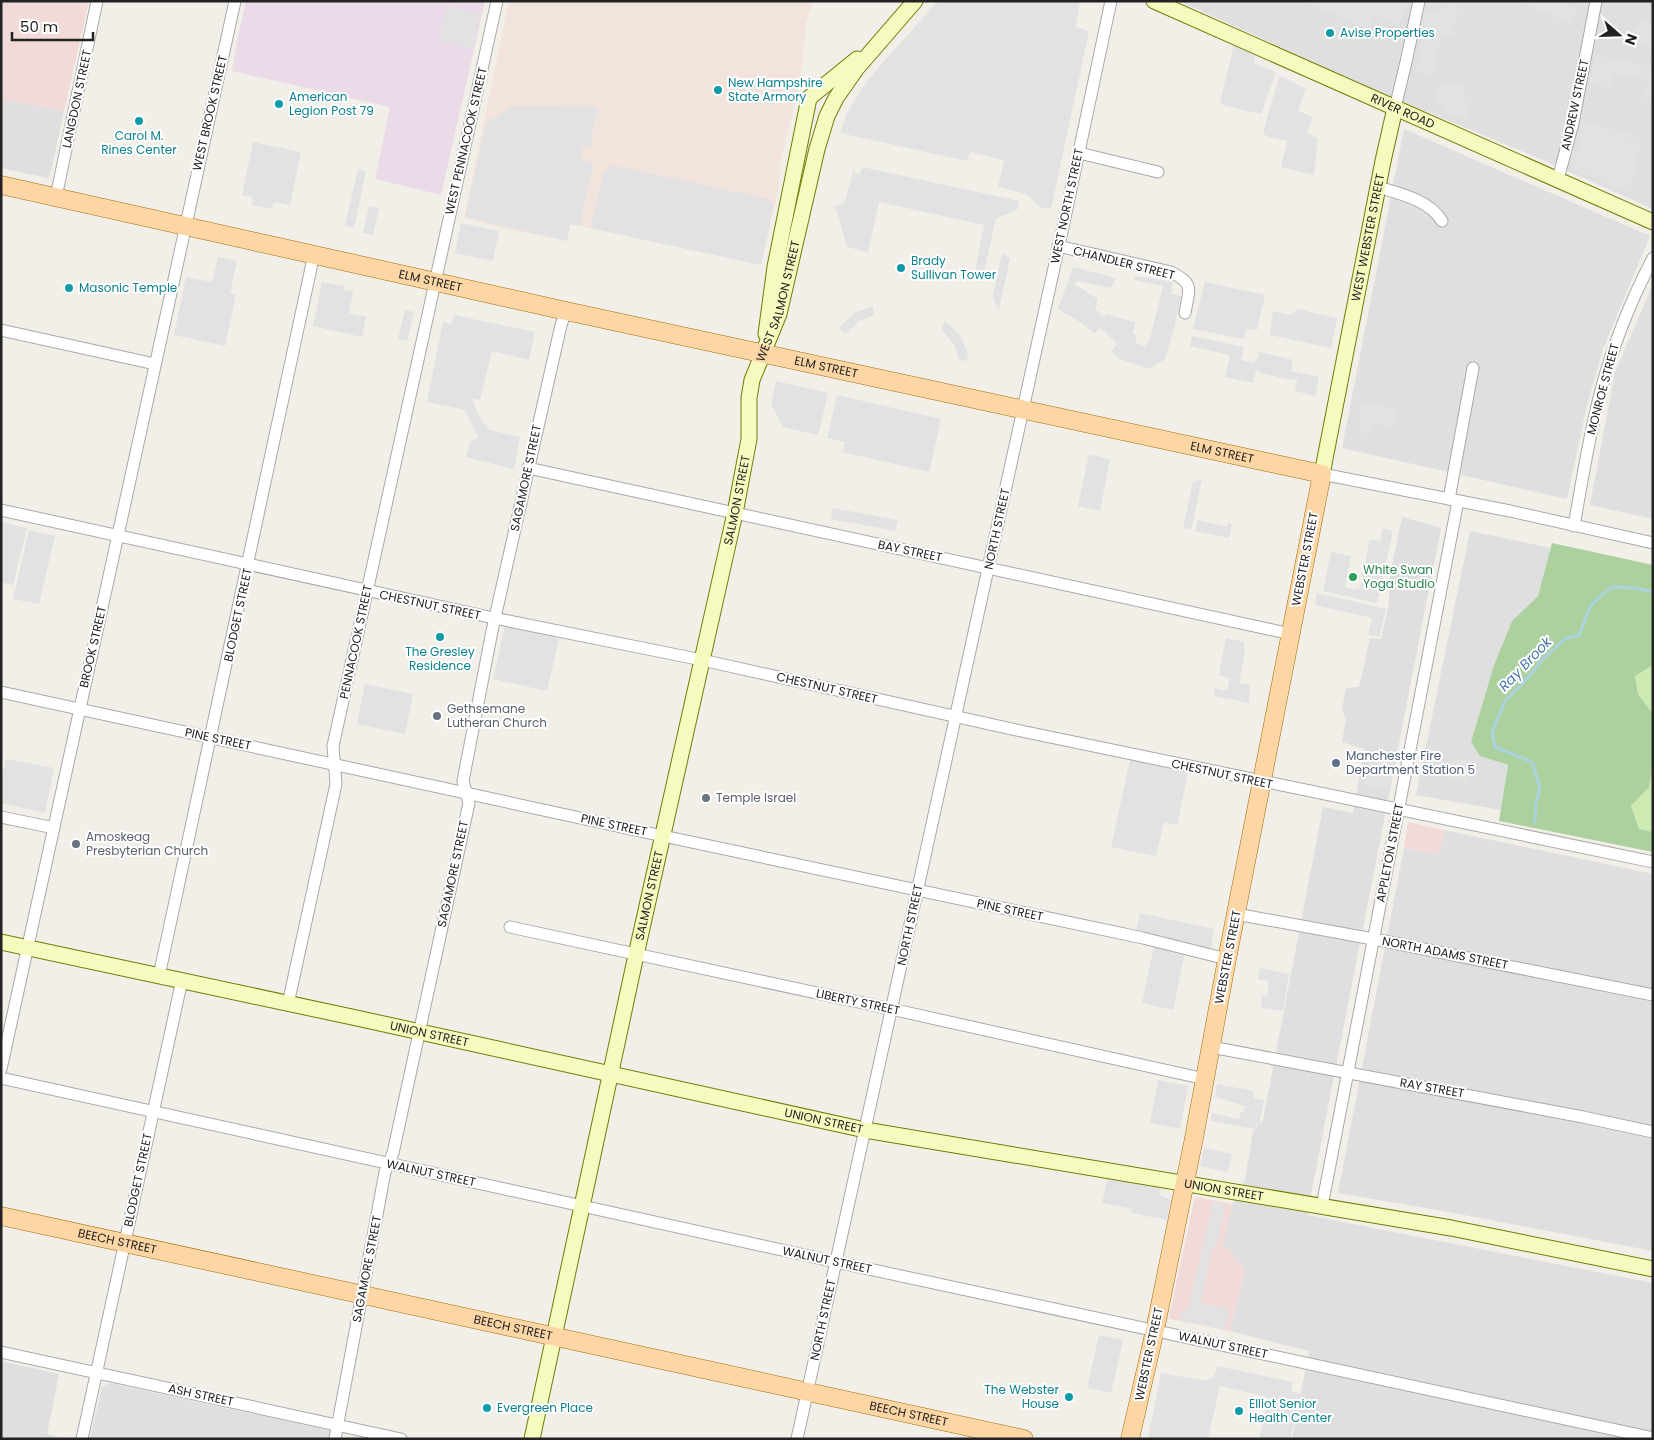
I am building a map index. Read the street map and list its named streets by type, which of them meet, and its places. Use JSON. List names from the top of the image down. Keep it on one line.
{"streets":{"main road":["ELM STREET","WEBSTER STREET","BEECH STREET"],"street":["LANGDON STREET","ANDREW STREET","RIVER ROAD","WEST BROOK STREET","WEST PENNACOOK STREET","WEST NORTH STREET","WEST WEBSTER STREET","CHANDLER STREET","WEST SALMON STREET","MONROE STREET","SAGAMORE STREET","SALMON STREET","NORTH STREET","BAY STREET","CHESTNUT STREET","BLODGET STREET","PENNACOOK STREET","BROOK STREET","PINE STREET","APPLETON STREET","NORTH ADAMS STREET","LIBERTY STREET","UNION STREET","RAY STREET","WALNUT STREET","ASH STREET"]},"crossings":[["LANGDON STREET","ELM STREET"],["ANDREW STREET","RIVER ROAD"],["RIVER ROAD","WEST WEBSTER STREET"],["WEST BROOK STREET","ELM STREET"],["WEST BROOK STREET","BROOK STREET"],["WEST PENNACOOK STREET","ELM STREET"],["WEST PENNACOOK STREET","PENNACOOK STREET"],["WEST NORTH STREET","CHANDLER STREET"],["WEST NORTH STREET","ELM STREET"],["WEST NORTH STREET","NORTH STREET"],["WEST WEBSTER STREET","ELM STREET"],["WEST WEBSTER STREET","WEBSTER STREET"],["ELM STREET","WEST SALMON STREET"],["ELM STREET","MONROE STREET"],["ELM STREET","SAGAMORE STREET"],["ELM STREET","SALMON STREET"],["ELM STREET","NORTH STREET"],["ELM STREET","WEBSTER STREET"],["ELM STREET","BLODGET STREET"],["ELM STREET","PENNACOOK STREET"],["ELM STREET","BROOK STREET"],["ELM STREET","APPLETON STREET"],["WEST SALMON STREET","SALMON STREET"],["SAGAMORE STREET","BAY STREET"],["SAGAMORE STREET","CHESTNUT STREET"],["SAGAMORE STREET","PINE STREET"],["SAGAMORE STREET","UNION STREET"],["SAGAMORE STREET","WALNUT STREET"],["SAGAMORE STREET","BEECH STREET"],["SAGAMORE STREET","ASH STREET"],["SALMON STREET","BAY STREET"],["SALMON STREET","CHESTNUT STREET"],["SALMON STREET","PINE STREET"],["SALMON STREET","LIBERTY STREET"],["SALMON STREET","UNION STREET"],["SALMON STREET","WALNUT STREET"],["SALMON STREET","BEECH STREET"],["NORTH STREET","BAY STREET"],["NORTH STREET","CHESTNUT STREET"],["NORTH STREET","PINE STREET"],["NORTH STREET","LIBERTY STREET"],["NORTH STREET","UNION STREET"],["NORTH STREET","WALNUT STREET"],["NORTH STREET","BEECH STREET"],["BAY STREET","WEBSTER STREET"],["WEBSTER STREET","CHESTNUT STREET"],["WEBSTER STREET","PINE STREET"],["WEBSTER STREET","NORTH ADAMS STREET"],["WEBSTER STREET","LIBERTY STREET"],["WEBSTER STREET","UNION STREET"],["WEBSTER STREET","RAY STREET"],["WEBSTER STREET","WALNUT STREET"],["CHESTNUT STREET","BLODGET STREET"],["CHESTNUT STREET","PENNACOOK STREET"],["CHESTNUT STREET","BROOK STREET"],["CHESTNUT STREET","APPLETON STREET"],["BLODGET STREET","PINE STREET"],["BLODGET STREET","UNION STREET"],["BLODGET STREET","WALNUT STREET"],["BLODGET STREET","BEECH STREET"],["BLODGET STREET","ASH STREET"],["PENNACOOK STREET","PINE STREET"],["PENNACOOK STREET","UNION STREET"],["BROOK STREET","PINE STREET"],["BROOK STREET","UNION STREET"],["APPLETON STREET","NORTH ADAMS STREET"],["APPLETON STREET","UNION STREET"],["APPLETON STREET","RAY STREET"]],"water":["Ray Brook"],"places":["Avise Properties","New Hampshire State Armory","American Legion Post 79","Carol M. Rines Center","Brady Sullivan Tower","Masonic Temple","White Swan Yoga Studio","The Gresley Residence","Gethsemane Lutheran Church","Manchester Fire Department Station 5","Temple Israel","Amoskeag Presbyterian Church","The Webster House","Evergreen Place","Elliot Senior Health Center"],"scale_bar":"50 m","north":"right"}
